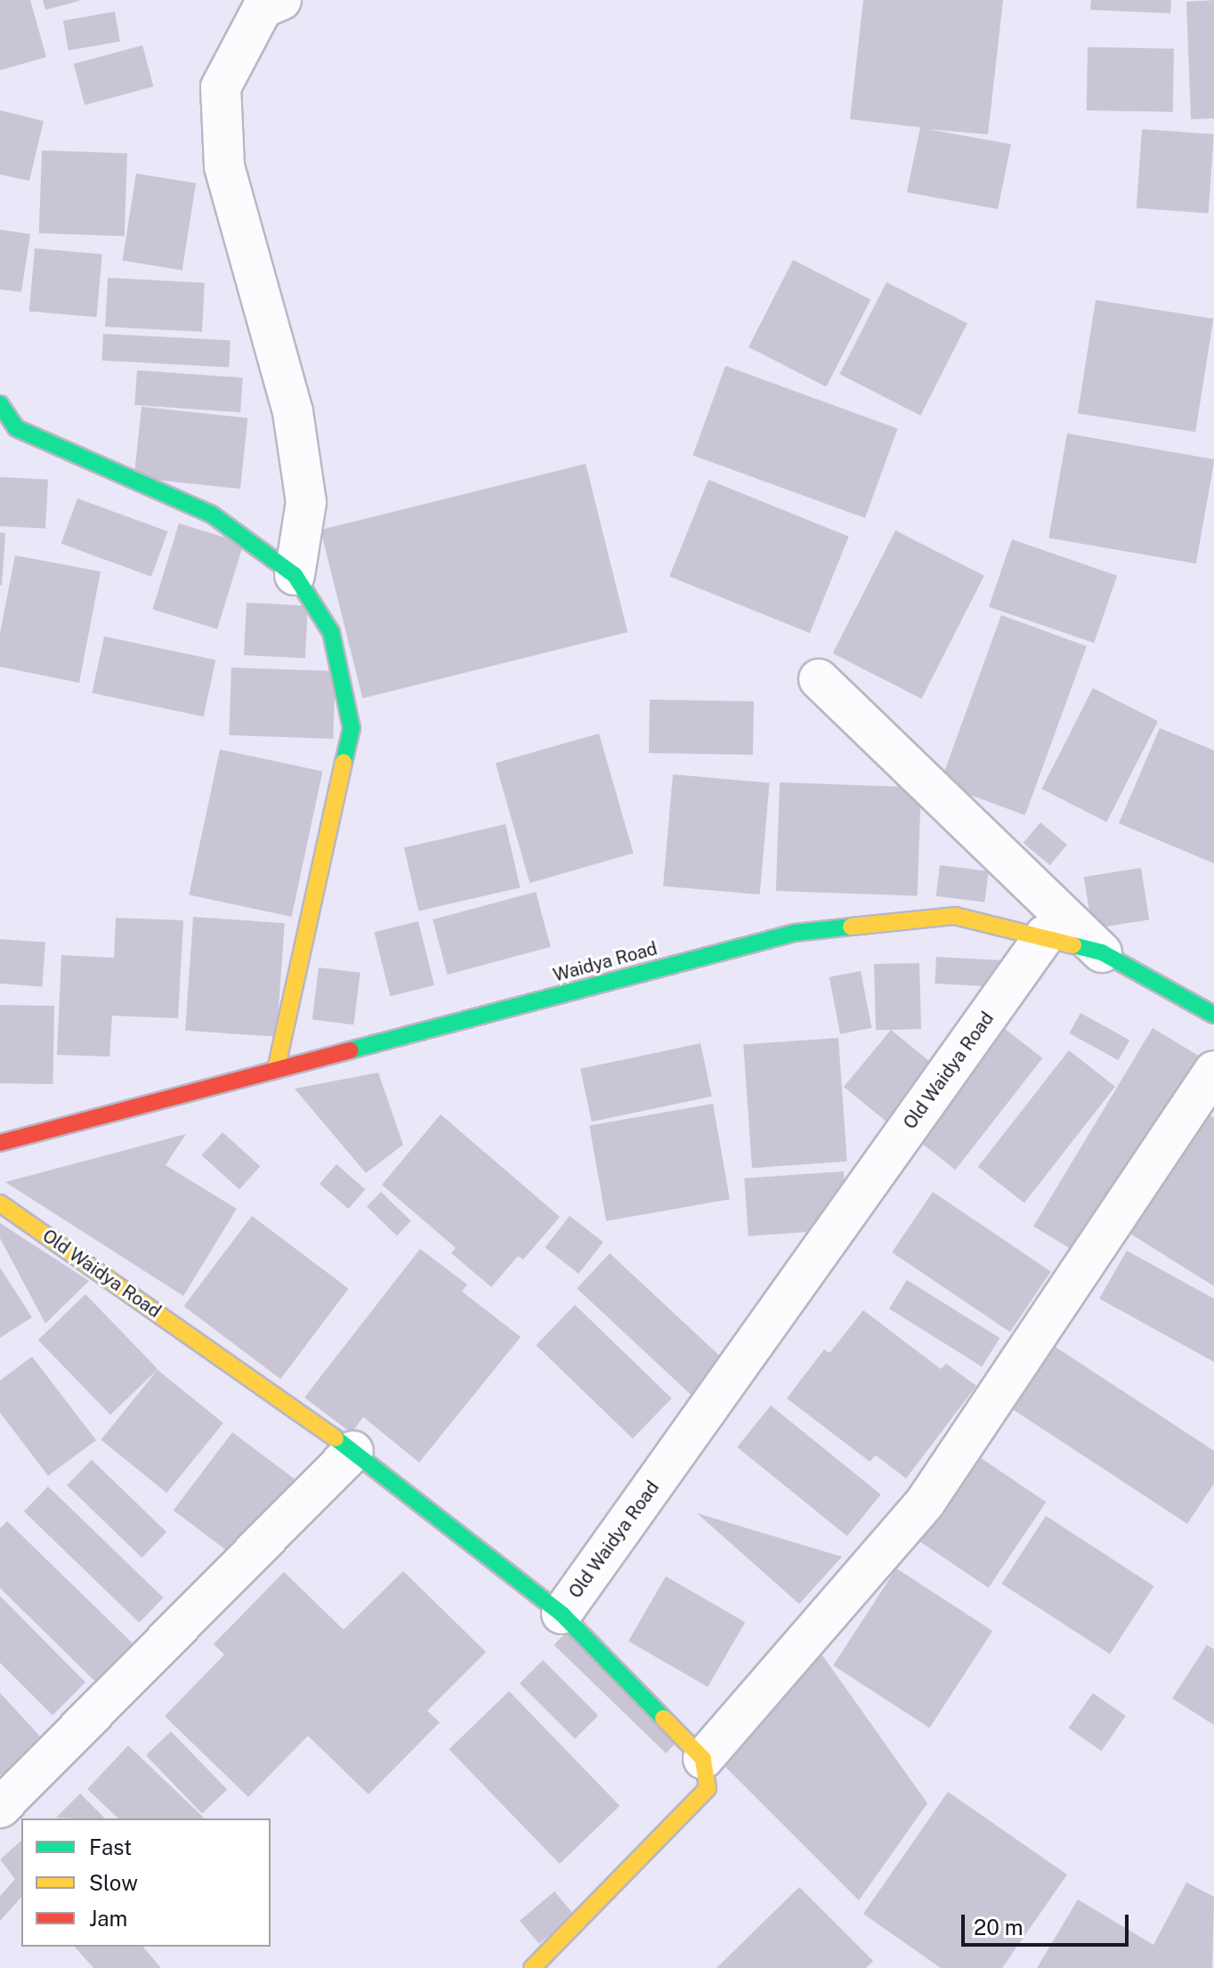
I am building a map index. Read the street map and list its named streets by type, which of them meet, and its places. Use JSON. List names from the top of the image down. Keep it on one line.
{"streets":{"street":["Waidya Road","Old Waidya Road"]},"crossings":[["Waidya Road","Old Waidya Road"]],"legend":["Fast","Slow","Jam"],"scale_bar":"20 m"}
